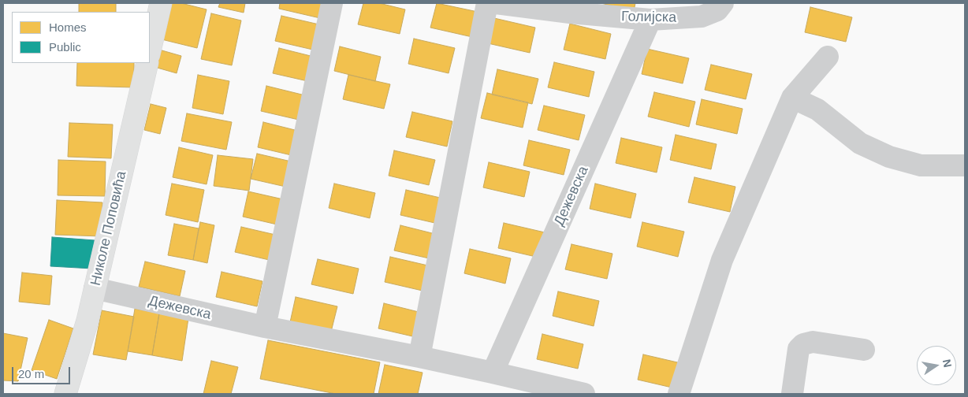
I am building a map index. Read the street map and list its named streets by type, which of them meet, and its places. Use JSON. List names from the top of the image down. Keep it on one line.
{"streets":{"main road":["Николе Поповића"],"street":["Голијска","Дежевска"]},"crossings":[["Голијска","Дежевска"],["Дежевска","Николе Поповића"]],"legend":["Homes","Public"],"scale_bar":"20 m","north":"right"}
